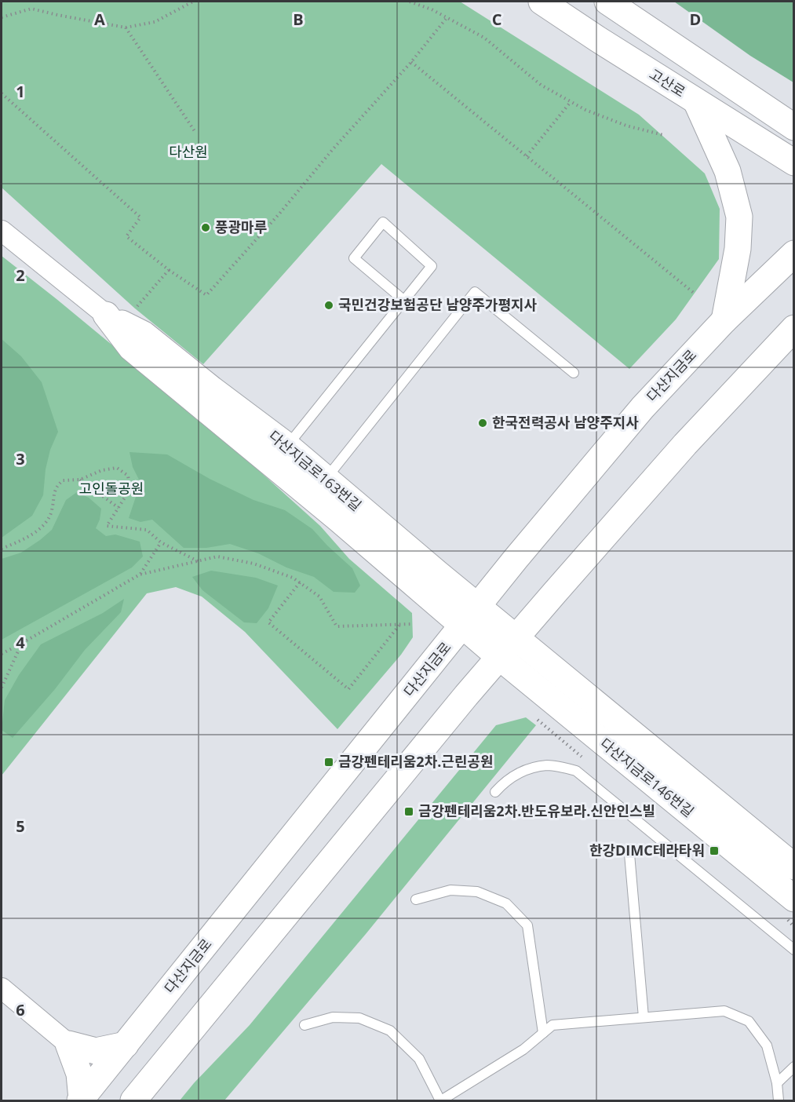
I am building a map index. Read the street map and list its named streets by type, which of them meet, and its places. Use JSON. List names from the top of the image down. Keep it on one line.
{"streets":{"street":["고산로","다산지금로","다산지금로163번길","다산지금로146번길"]},"crossings":[["다산지금로","다산지금로163번길"],["다산지금로163번길","다산지금로146번길"]],"parks":["다산원","고인돌공원"],"places":{"other":["풍광마루","국민건강보험공단 남양주가평지사","한국전력공사 남양주지사"],"transit":["금강펜테리움2차.근린공원","금강펜테리움2차.반도유보라.신안인스빌","한강DIMC테라타워"]},"grid":{"columns":["A","B","C","D"],"rows":["1","2","3","4","5","6"]}}
